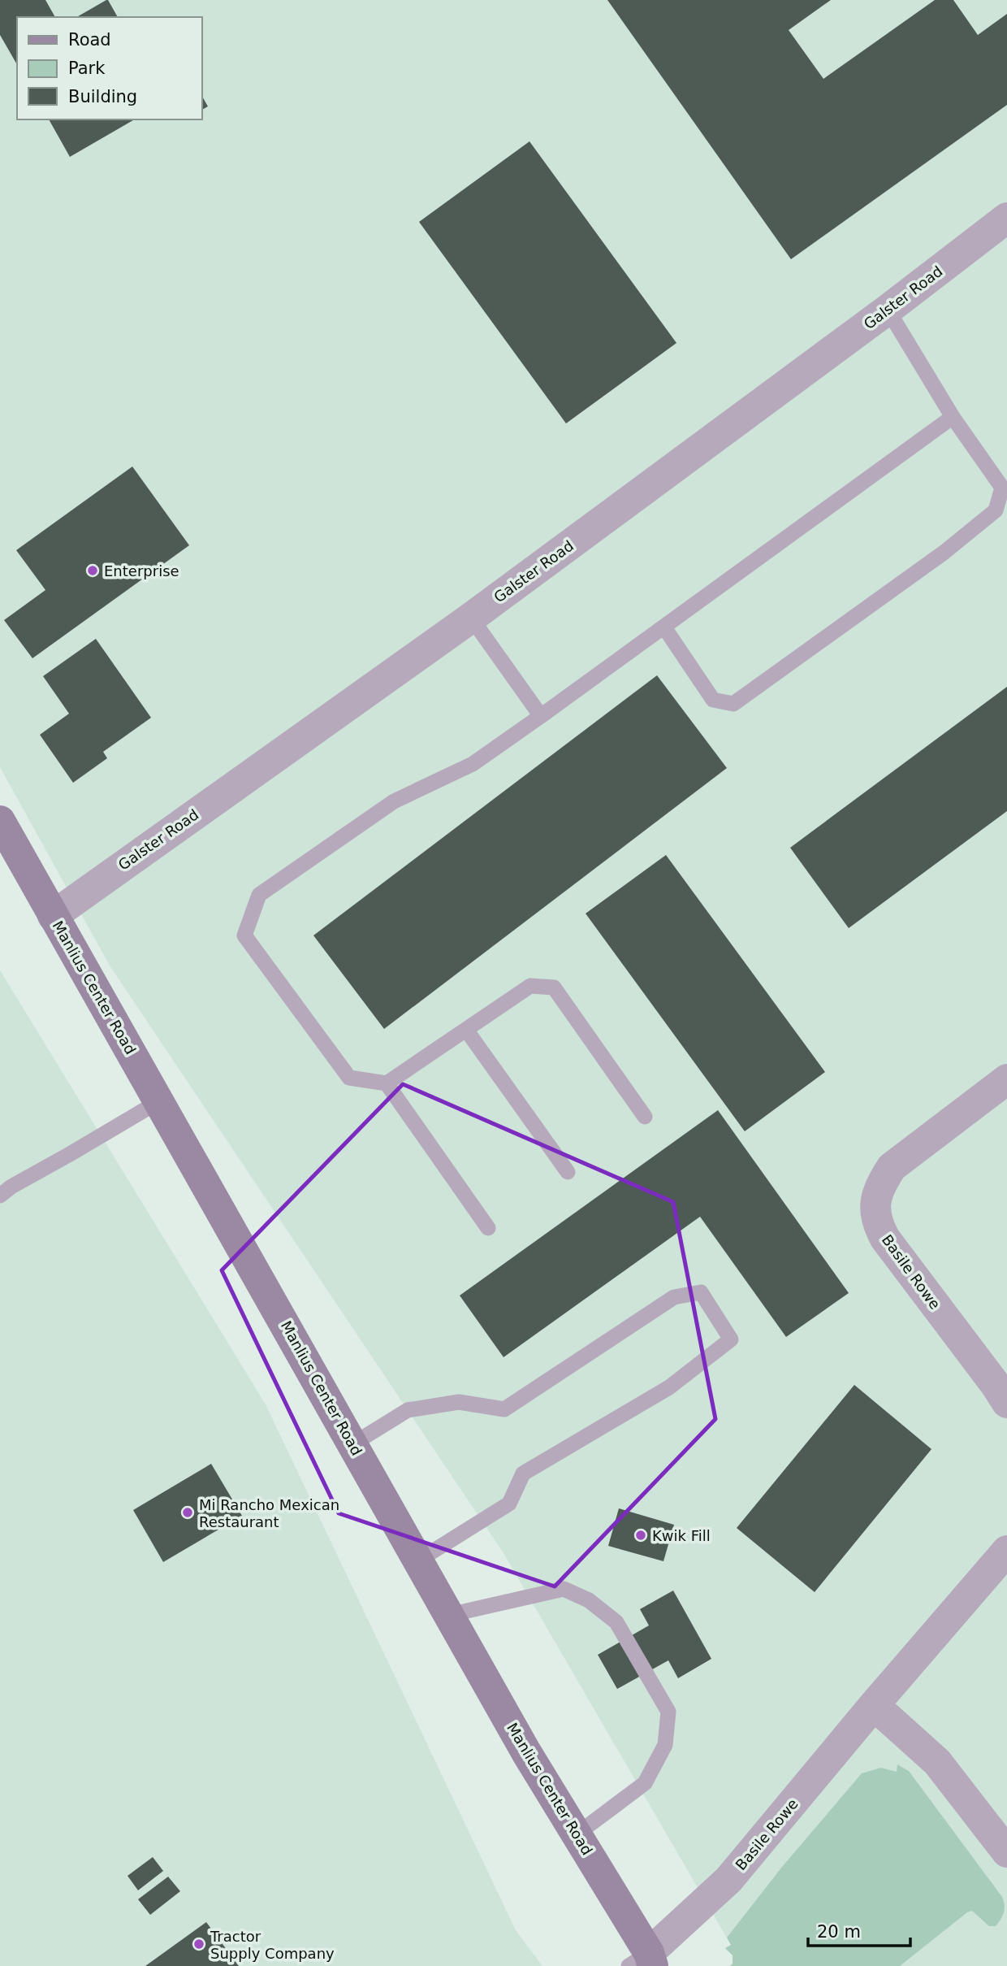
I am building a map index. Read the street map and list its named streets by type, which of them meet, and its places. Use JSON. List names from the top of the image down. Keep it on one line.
{"streets":{"main road":["Manlius Center Road"],"street":["Galster Road","Basile Rowe"]},"crossings":[["Galster Road","Manlius Center Road"],["Manlius Center Road","Basile Rowe"]],"places":["Enterprise","Mi Rancho Mexican Restaurant","Kwik Fill","Tractor Supply Company"],"legend":["Road","Park","Building"],"scale_bar":"20 m"}
